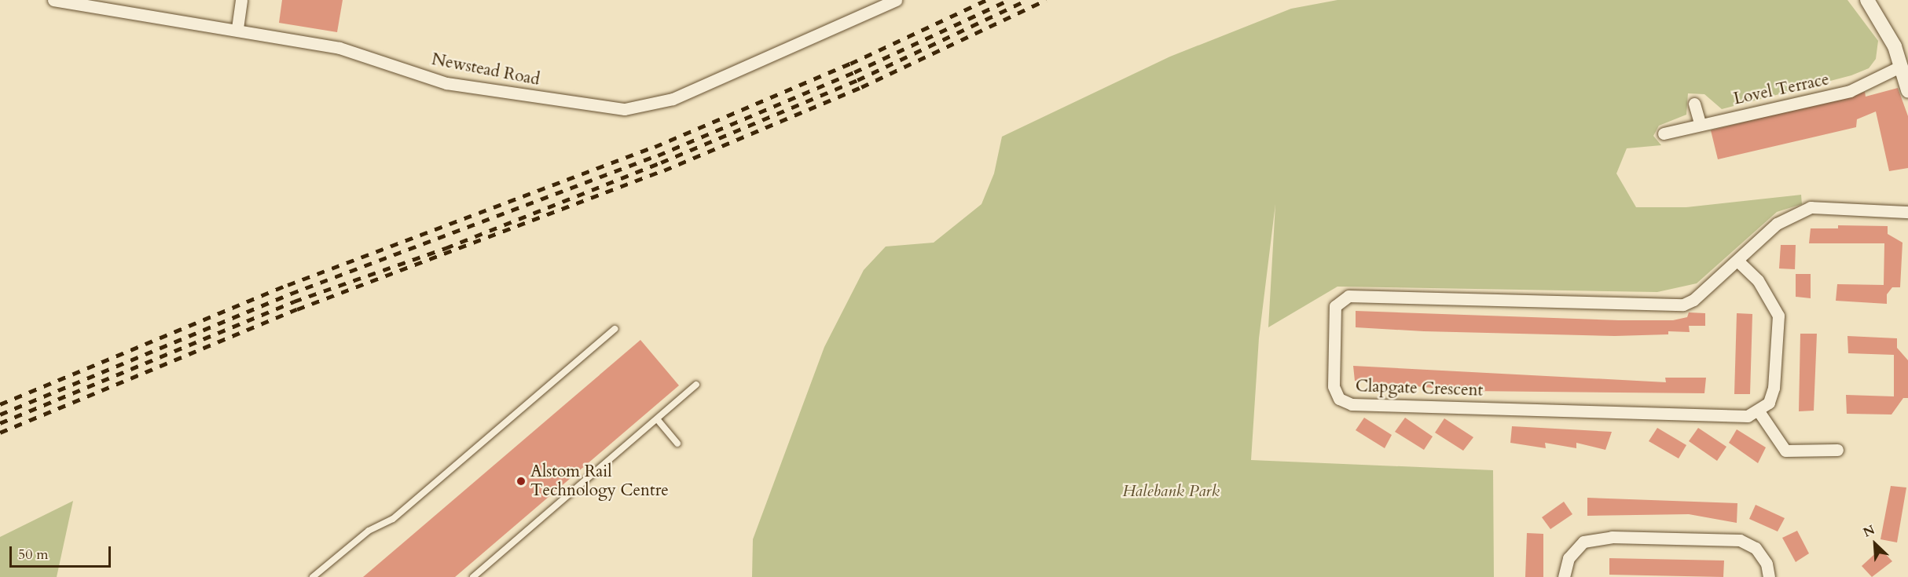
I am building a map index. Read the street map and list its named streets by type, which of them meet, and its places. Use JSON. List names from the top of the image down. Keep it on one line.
{"streets":{"street":["Newstead Road","Lovel Terrace","Clapgate Crescent"]},"parks":["Halebank Park"],"places":["Alstom Rail Technology Centre"],"scale_bar":"50 m","north":"top left"}
